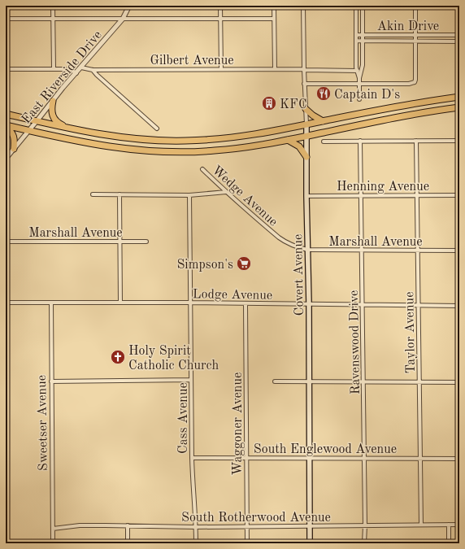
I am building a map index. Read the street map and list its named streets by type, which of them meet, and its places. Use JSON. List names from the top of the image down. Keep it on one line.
{"streets":{"main road":["Covert Avenue"],"street":["Akin Drive","Gilbert Avenue","East Riverside Drive","Henning Avenue","Wedge Avenue","Marshall Avenue","Lodge Avenue","Taylor Avenue","Ravenswood Drive","Cass Avenue","Sweetser Avenue","Waggoner Avenue","South Englewood Avenue","South Rotherwood Avenue"]},"crossings":[["Gilbert Avenue","East Riverside Drive"],["Gilbert Avenue","Covert Avenue"],["Henning Avenue","Covert Avenue"],["Henning Avenue","Taylor Avenue"],["Henning Avenue","Ravenswood Drive"],["Wedge Avenue","Marshall Avenue"],["Marshall Avenue","Covert Avenue"],["Marshall Avenue","Taylor Avenue"],["Marshall Avenue","Ravenswood Drive"],["Covert Avenue","Lodge Avenue"],["Covert Avenue","South Englewood Avenue"],["Covert Avenue","South Rotherwood Avenue"],["Lodge Avenue","Taylor Avenue"],["Lodge Avenue","Ravenswood Drive"],["Lodge Avenue","Cass Avenue"],["Lodge Avenue","Sweetser Avenue"],["Lodge Avenue","Waggoner Avenue"],["Taylor Avenue","South Englewood Avenue"],["Taylor Avenue","South Rotherwood Avenue"],["Ravenswood Drive","South Englewood Avenue"],["Ravenswood Drive","South Rotherwood Avenue"],["Cass Avenue","South Englewood Avenue"],["Cass Avenue","South Rotherwood Avenue"],["Sweetser Avenue","South Rotherwood Avenue"],["Waggoner Avenue","South Englewood Avenue"],["Waggoner Avenue","South Rotherwood Avenue"]],"places":{"restaurant":["Captain D's"],"building":["KFC"],"supermarket":["Simpson's"],"church":["Holy Spirit Catholic Church"]}}
